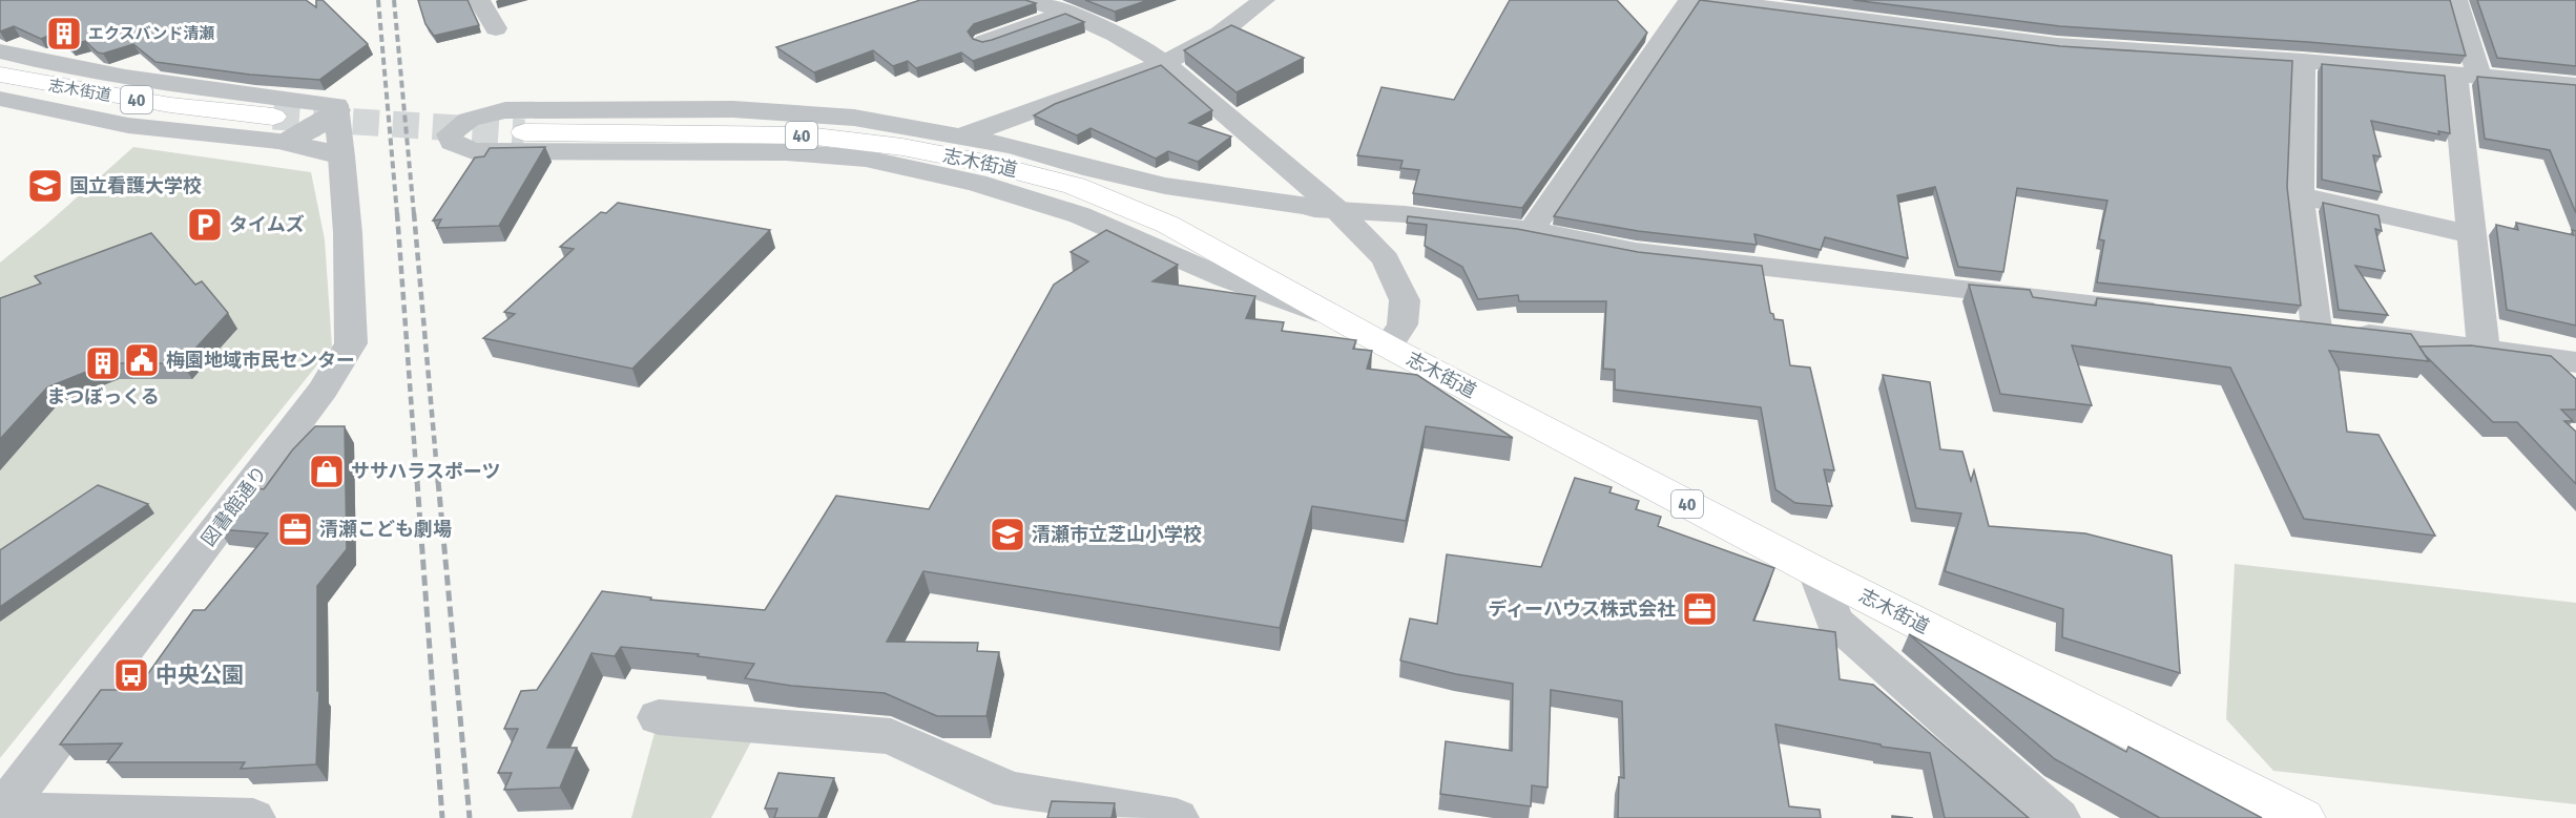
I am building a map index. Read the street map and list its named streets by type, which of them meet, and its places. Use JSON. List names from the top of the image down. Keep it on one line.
{"streets":{"main road":["志木街道","40"],"street":["図書館通り"]},"places":{"building":["エクスバンド清瀬","まつぼっくる"],"school or university":["国立看護大学校","清瀬市立芝山小学校"],"parking":["タイムズ"],"public building":["梅園地域市民センター"],"shop":["ササハラスポーツ"],"office":["清瀬こども劇場","ディーハウス株式会社"],"bus stop":["中央公園"]}}
